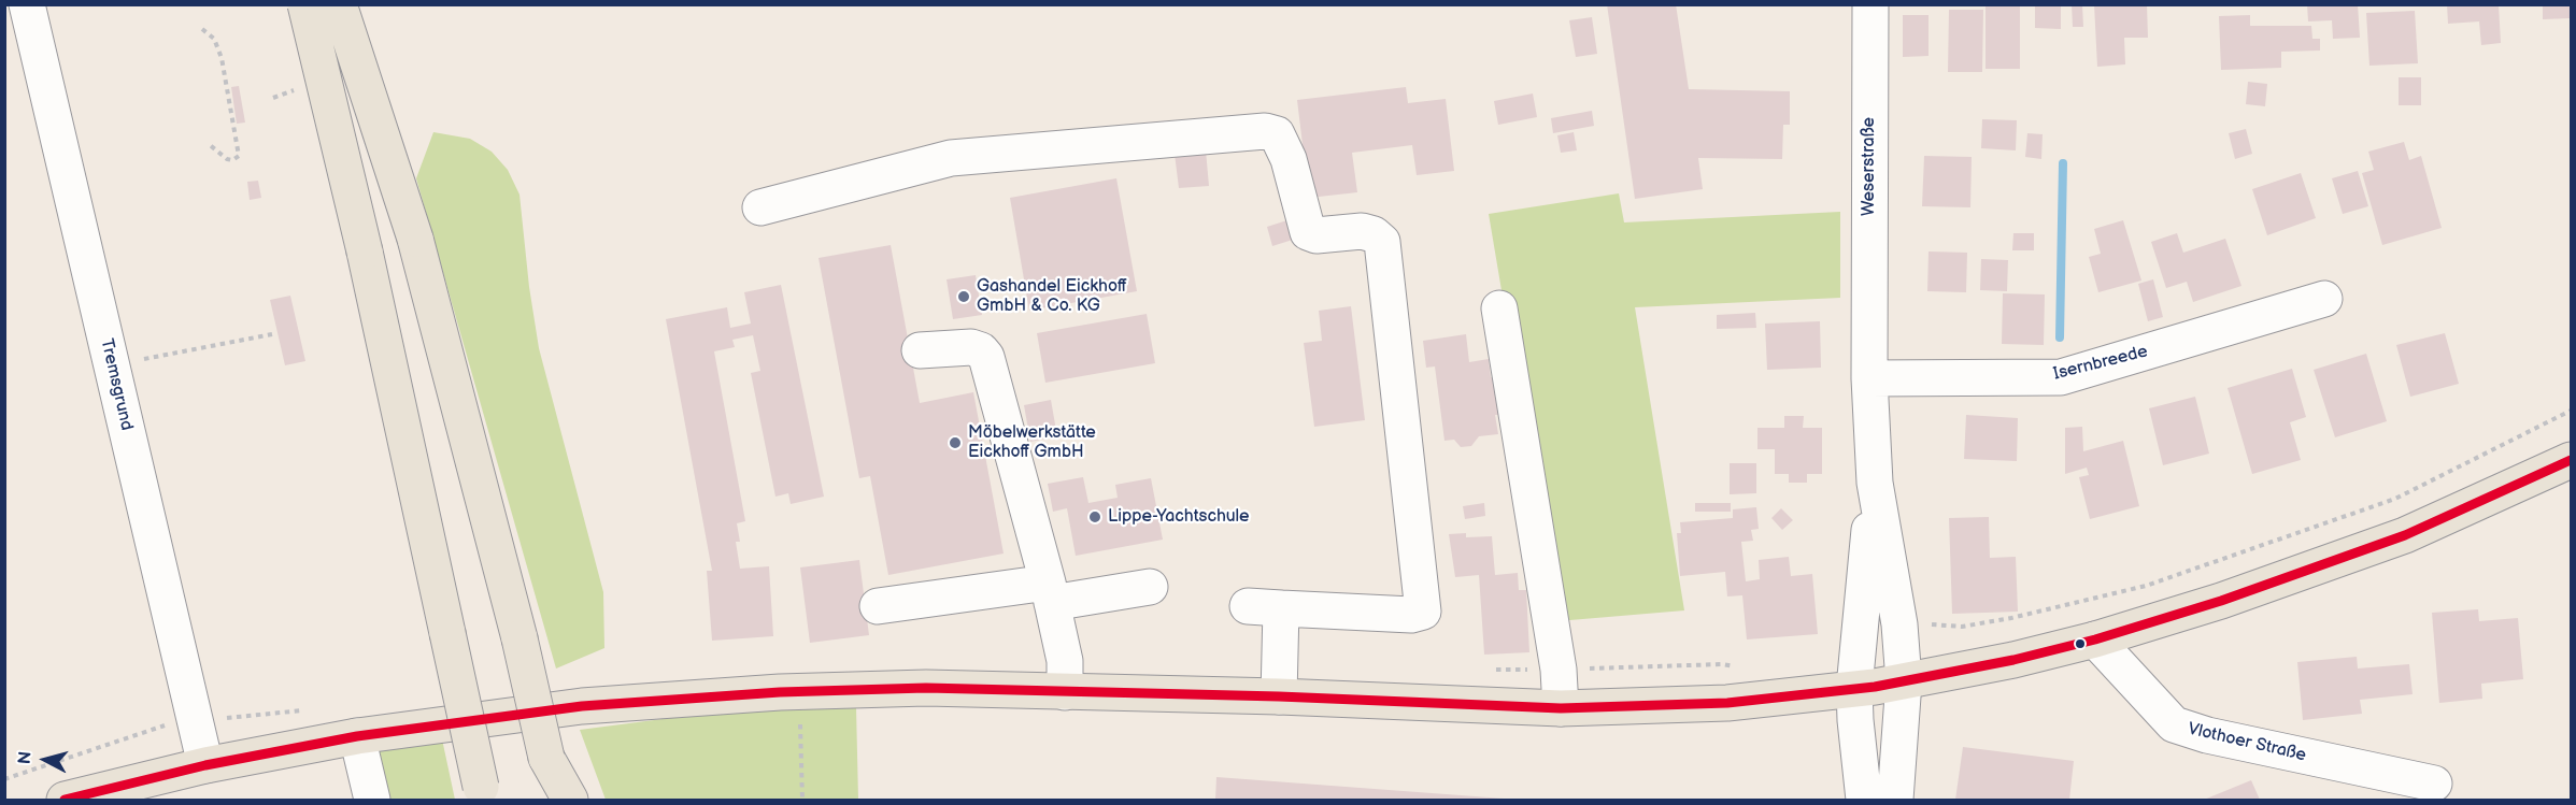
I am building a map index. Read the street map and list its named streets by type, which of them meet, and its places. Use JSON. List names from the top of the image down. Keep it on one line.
{"streets":{"street":["Weserstraße","Isernbreede","Tremsgrund","Vlothoer Straße"]},"crossings":[["Weserstraße","Isernbreede"]],"places":["Gashandel Eickhoff GmbH & Co. KG","Möbelwerkstätte Eickhoff GmbH","Lippe-Yachtschule"],"north":"left"}
